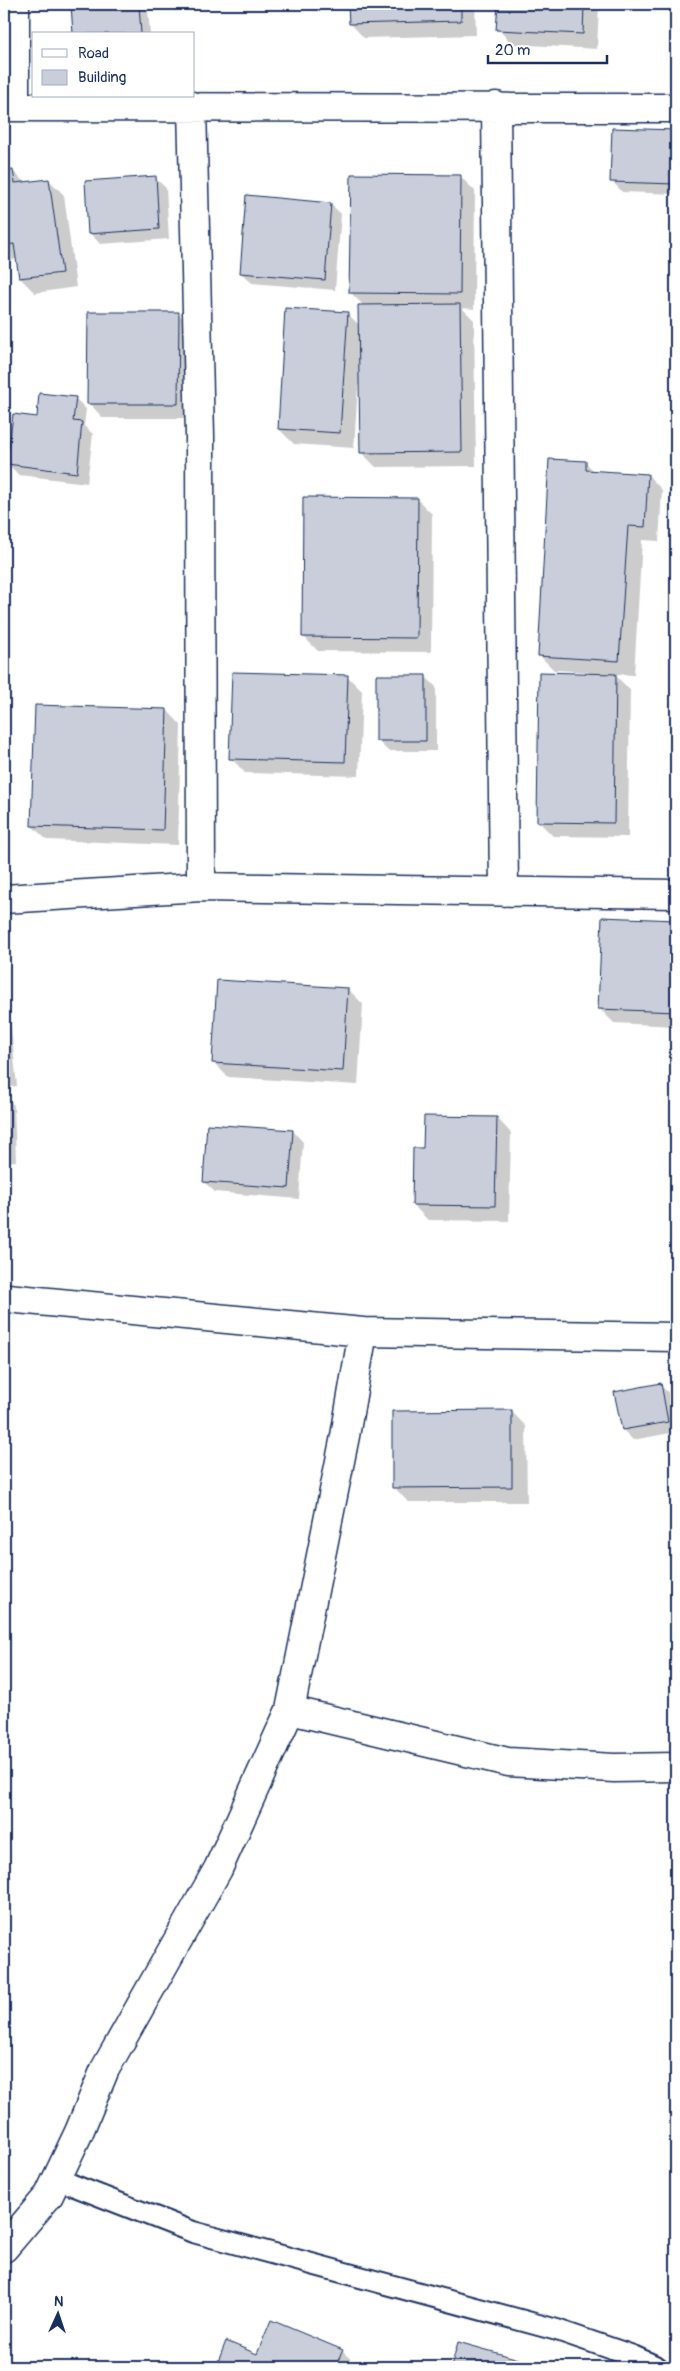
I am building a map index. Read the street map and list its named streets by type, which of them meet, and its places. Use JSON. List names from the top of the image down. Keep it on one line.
{"legend":["Road","Building"],"scale_bar":"20 m","north":"top"}
